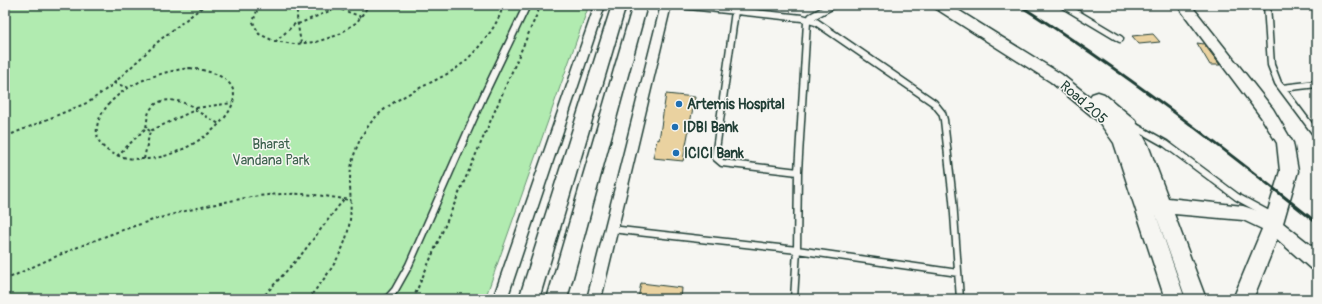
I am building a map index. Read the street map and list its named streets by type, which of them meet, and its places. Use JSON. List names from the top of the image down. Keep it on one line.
{"streets":{"street":["Road 205"]},"parks":["Bharat Vandana Park"],"places":["Artemis Hospital","IDBI Bank","ICICI Bank"]}
